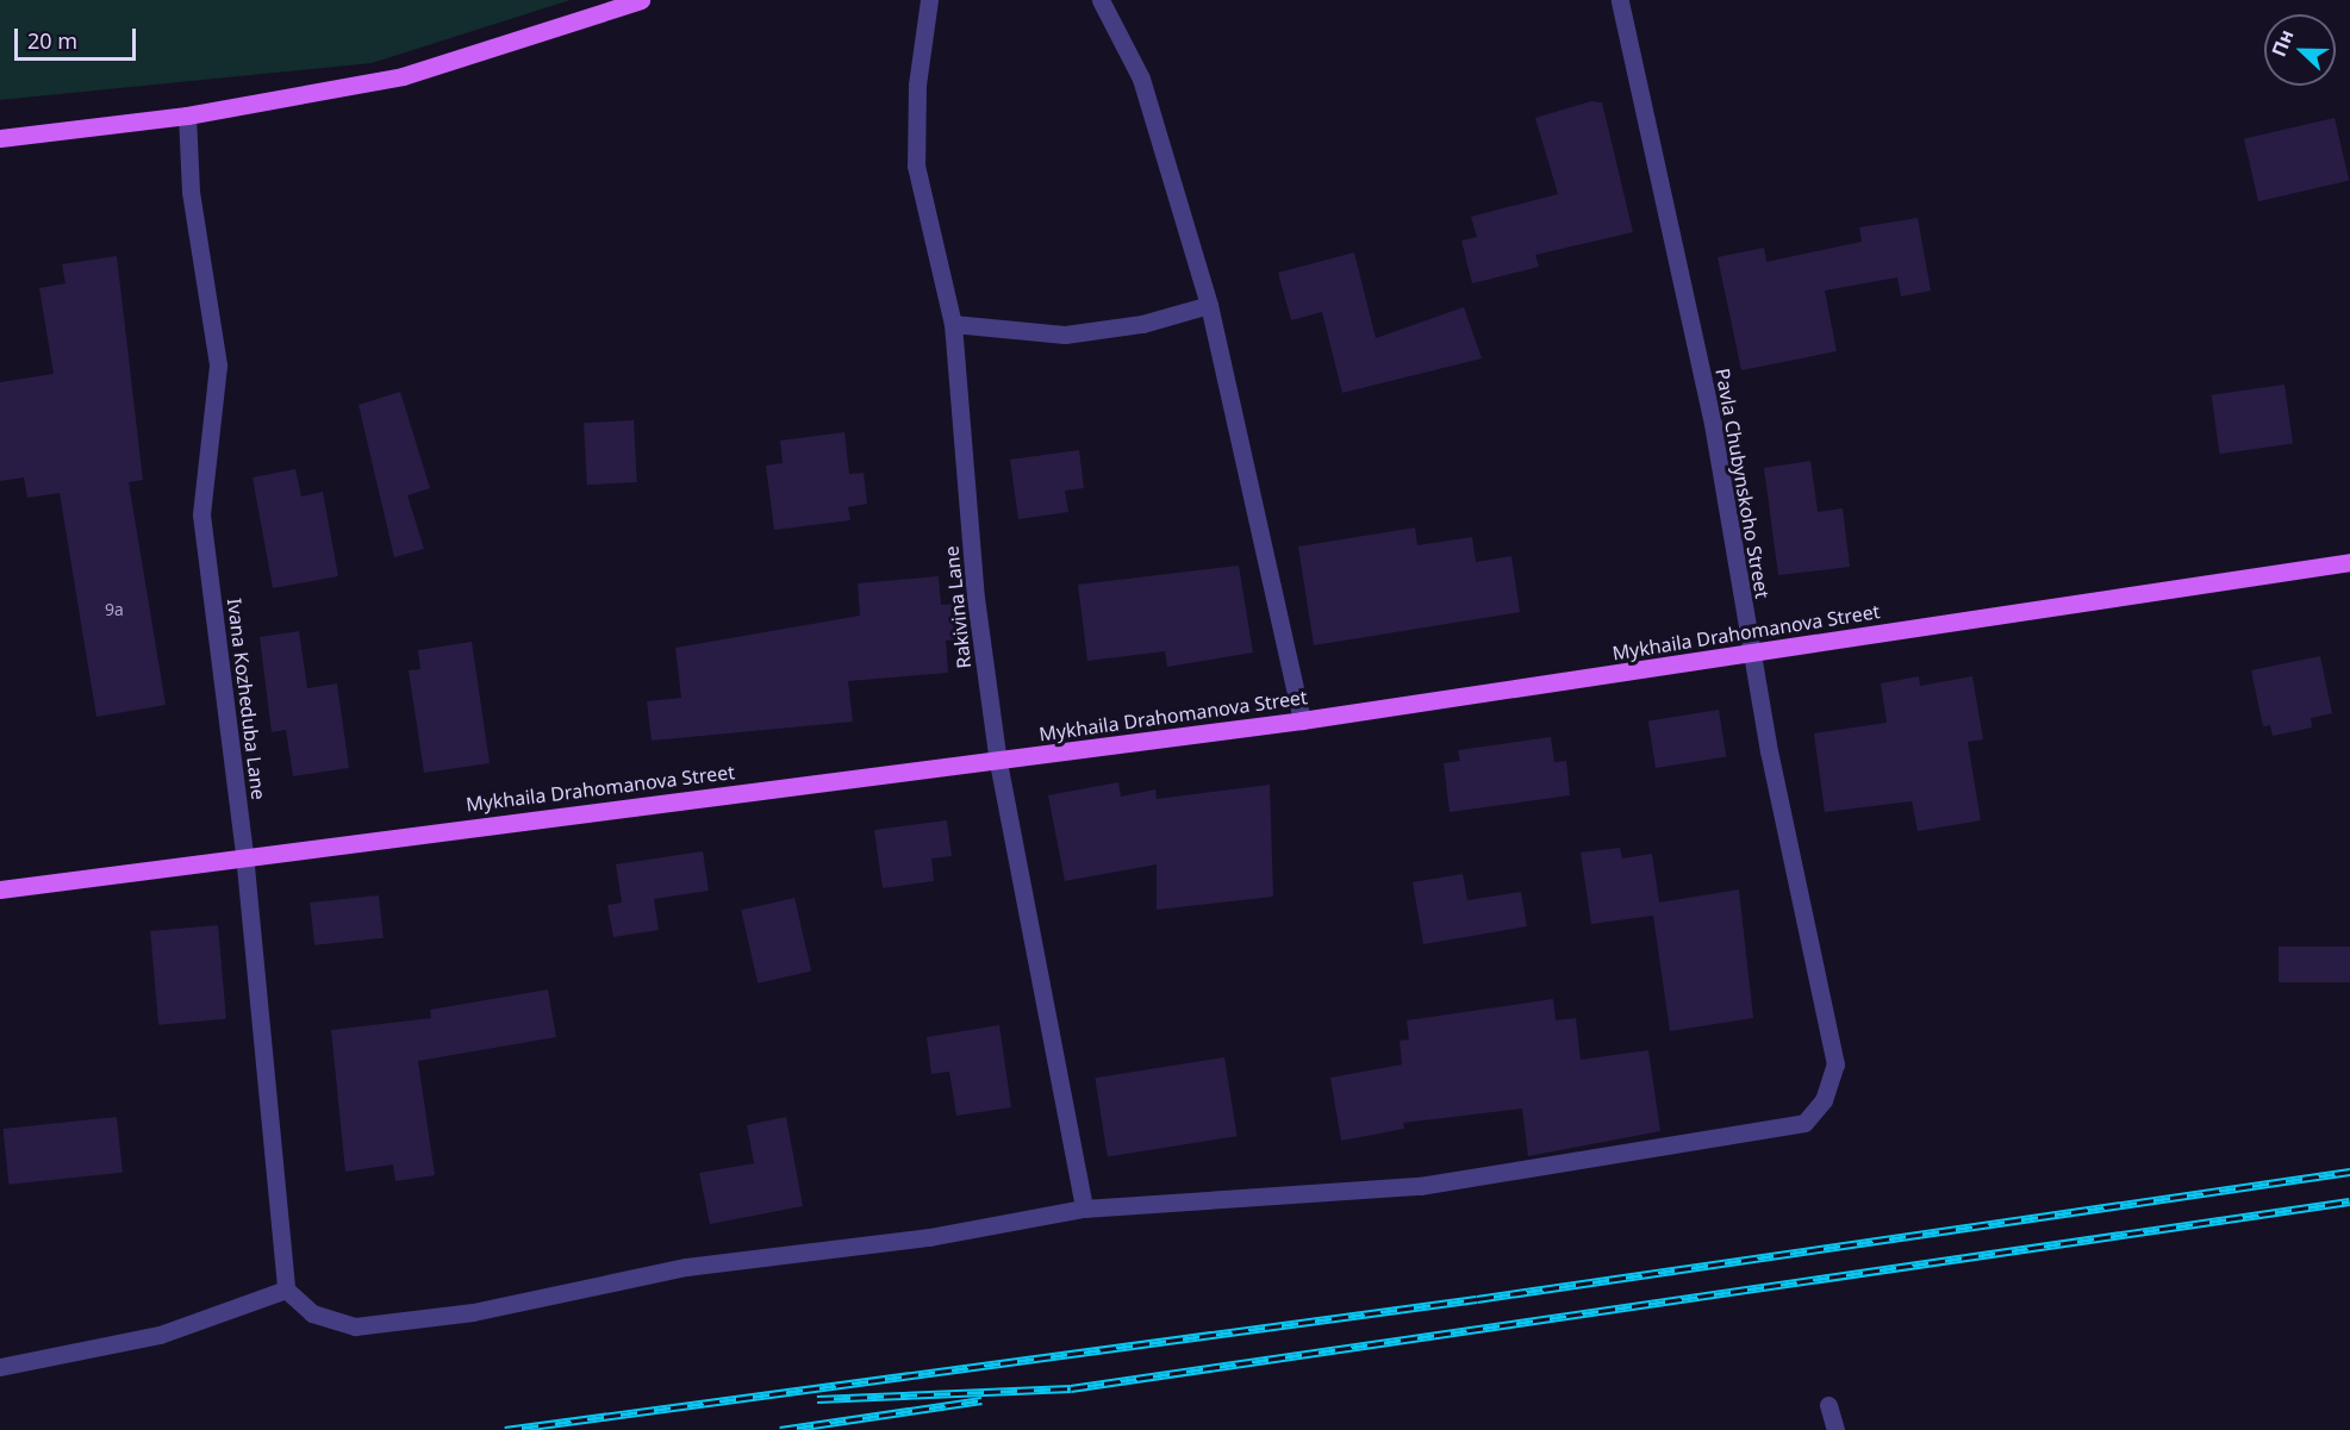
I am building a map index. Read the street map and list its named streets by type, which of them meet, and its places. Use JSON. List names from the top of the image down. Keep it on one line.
{"streets":{"main road":["Mykhaila Drahomanova Street"],"street":["Pavla Chubynskoho Street","Rakivina Lane","Ivana Kozheduba Lane"]},"crossings":[["Pavla Chubynskoho Street","Rakivina Lane"],["Pavla Chubynskoho Street","Mykhaila Drahomanova Street"],["Rakivina Lane","Mykhaila Drahomanova Street"],["Mykhaila Drahomanova Street","Ivana Kozheduba Lane"]],"house_numbers":["9а"],"scale_bar":"20 m","north":"left"}
